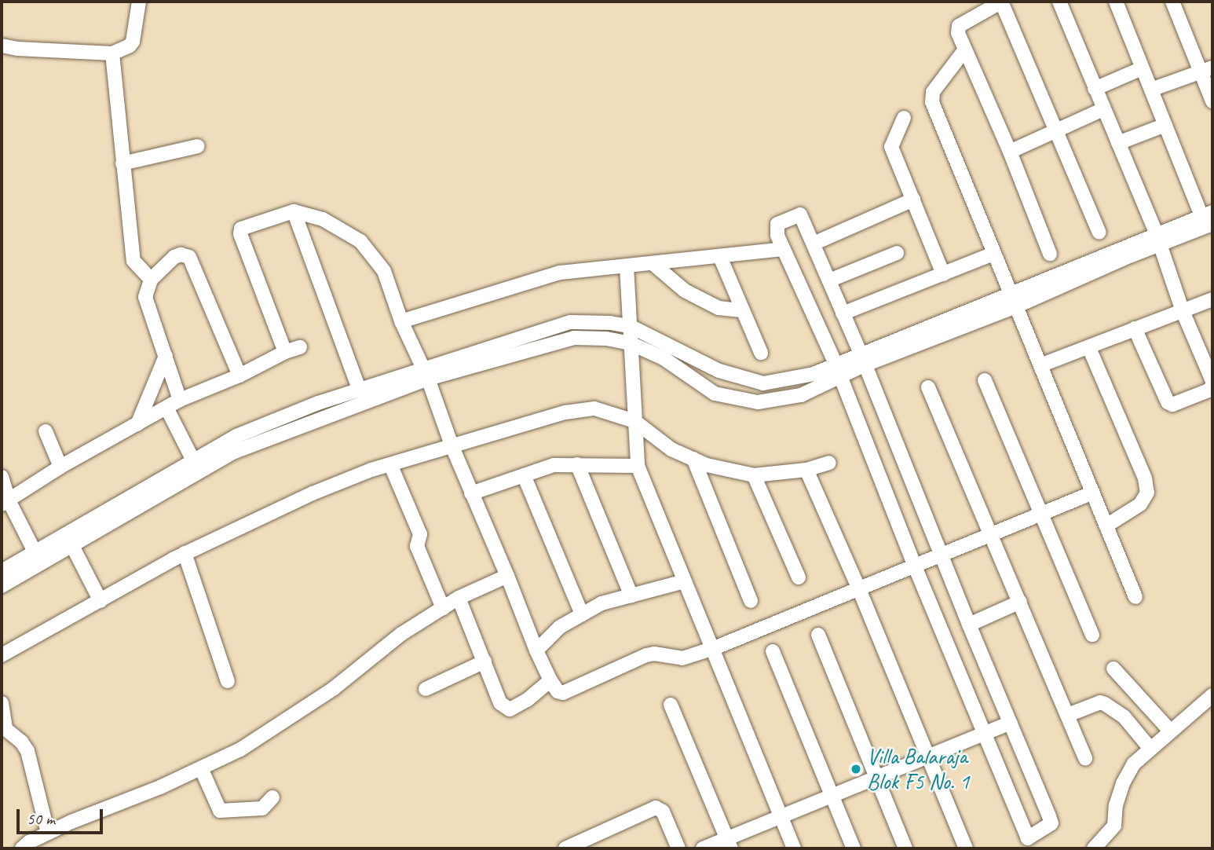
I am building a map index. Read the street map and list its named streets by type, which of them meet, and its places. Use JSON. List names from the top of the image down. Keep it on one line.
{"places":["Villa Balaraja Blok F5 No. 1"],"scale_bar":"50 m"}
